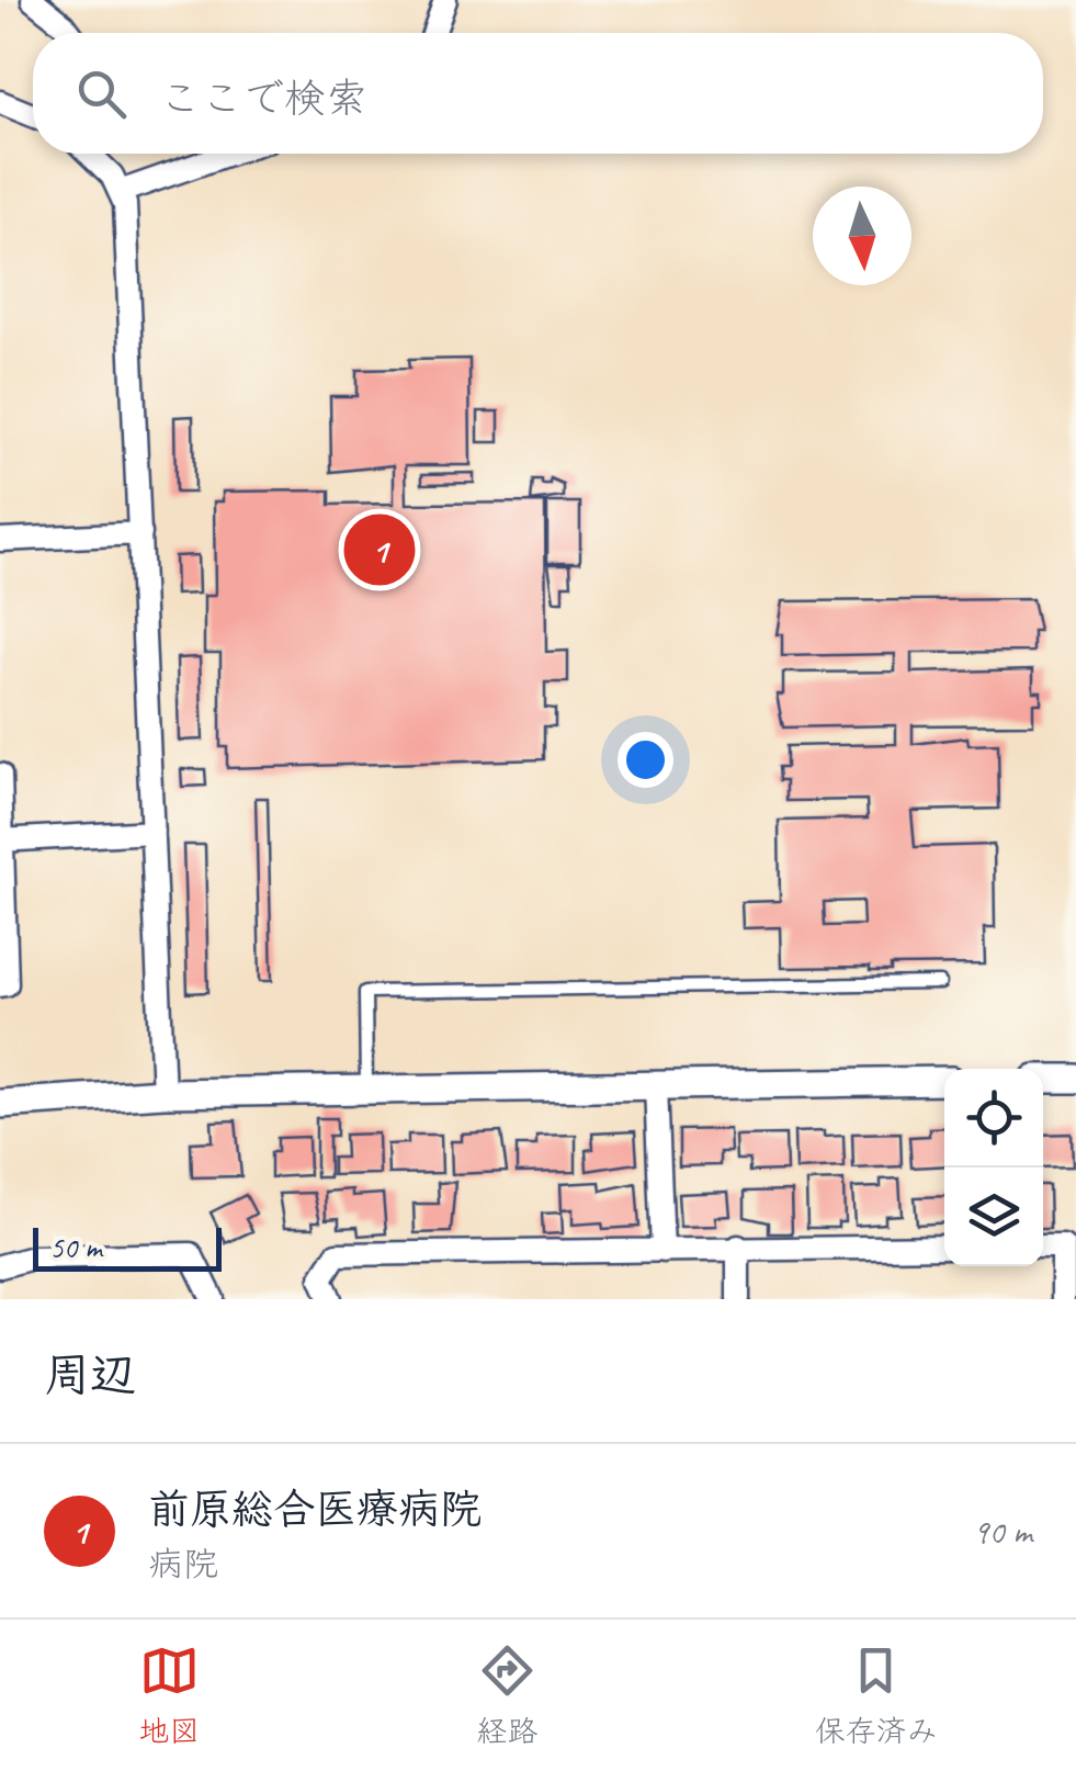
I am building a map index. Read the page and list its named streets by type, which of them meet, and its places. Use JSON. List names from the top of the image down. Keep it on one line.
{"scale_bar":"50 m","north":"bottom","page":{"search":"ここで検索","pins":"1","scale":"50 m","heading":"周辺","list":[{"mark":"1","name":"前原総合医療病院","note":"病院","value":"90 m"}],"nav":["地図","経路","保存済み"]}}
